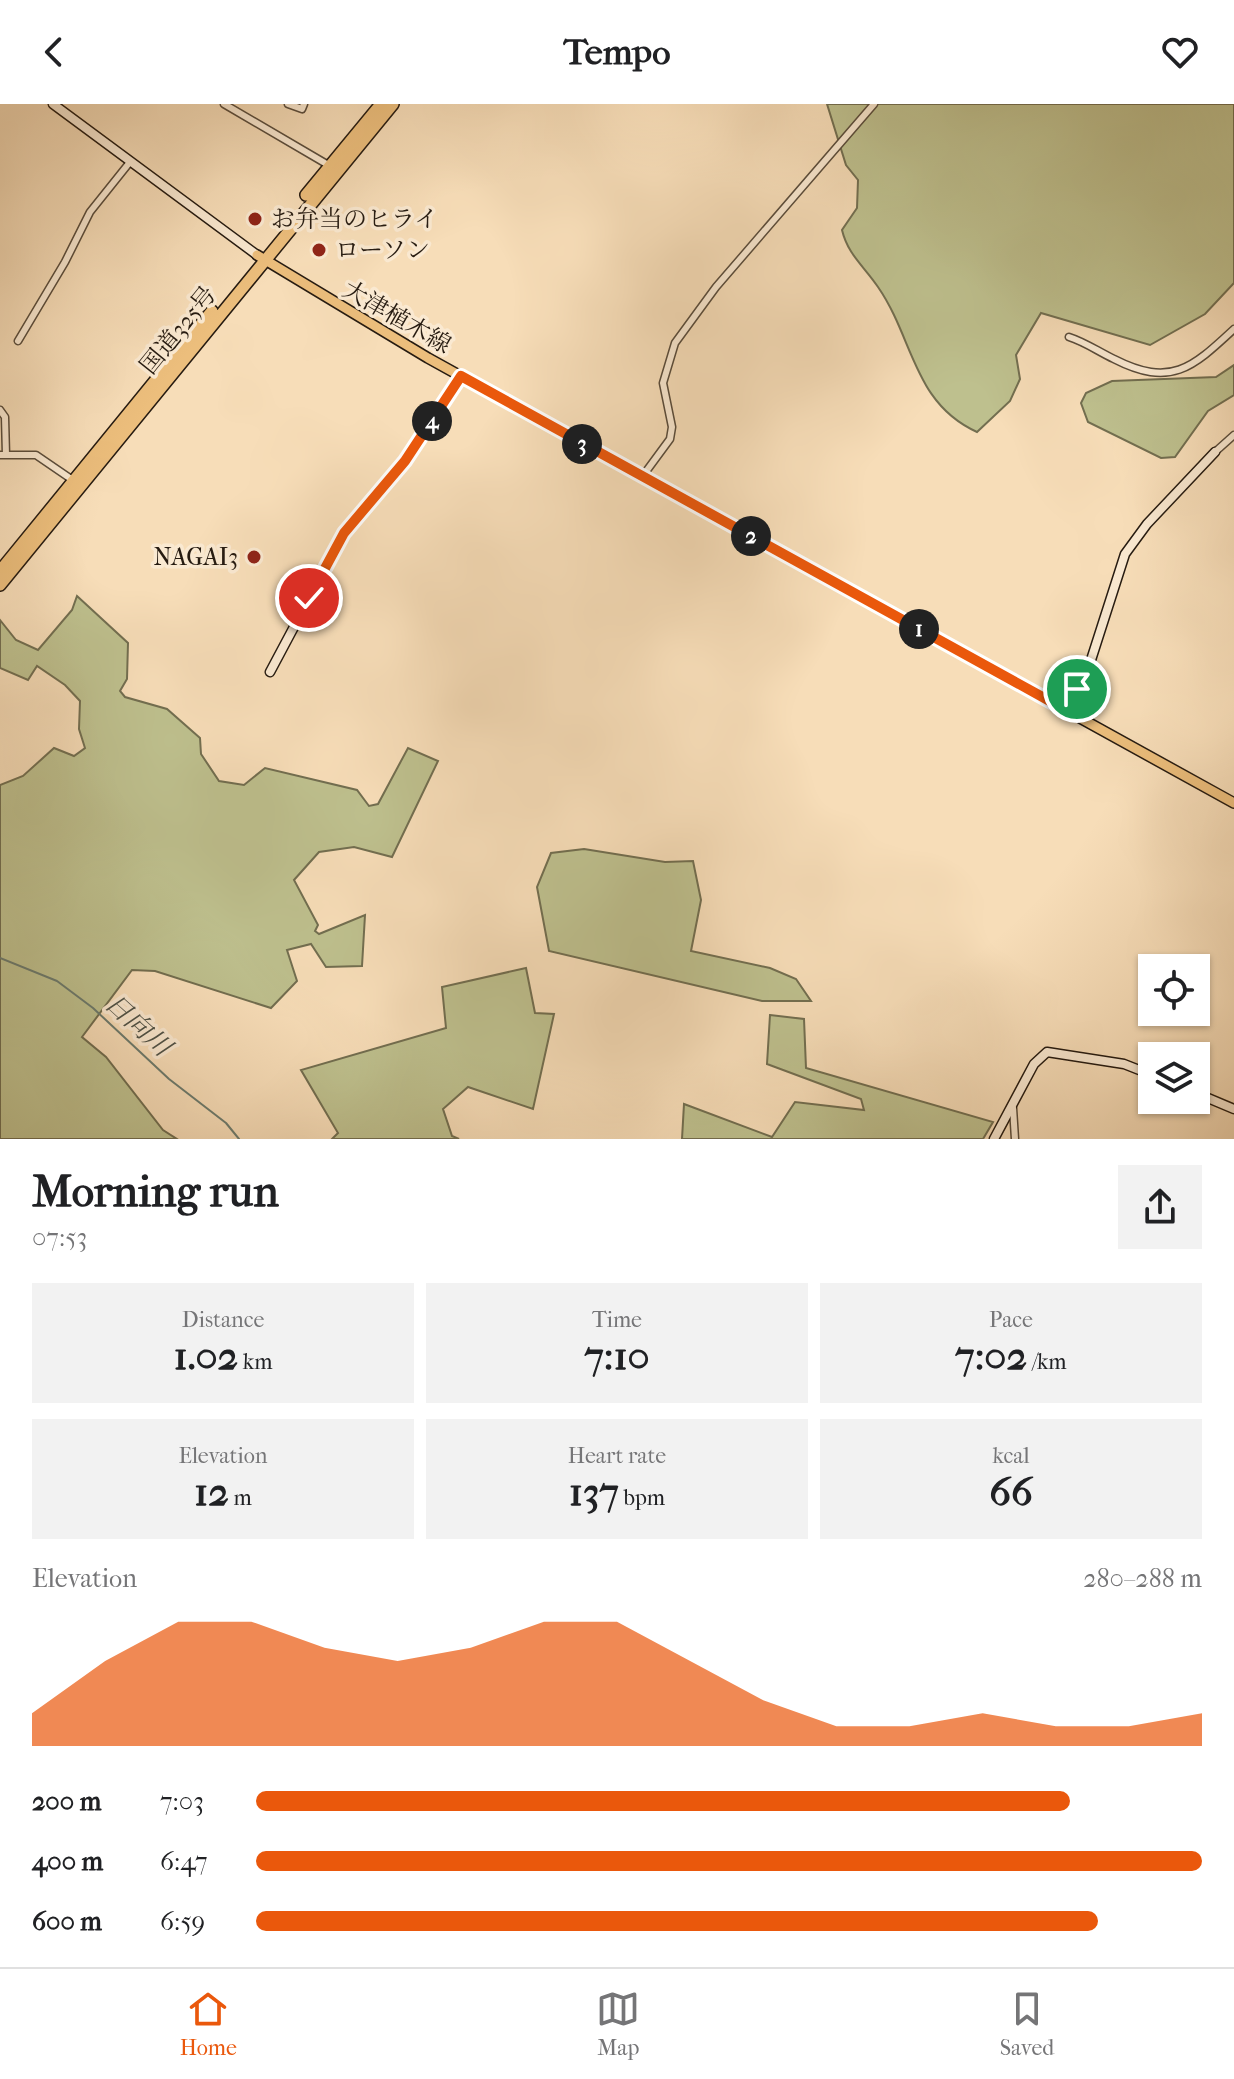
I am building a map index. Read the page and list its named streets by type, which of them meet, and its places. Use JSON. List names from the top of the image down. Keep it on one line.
{"streets":{"highway":["国道325号"],"main road":["大津植木線"]},"crossings":[["大津植木線","国道325号"]],"water":["日向川"],"places":["お弁当のヒライ","ローソン","NAGAI3"],"page":{"header":"Tempo","pins":["4","3","2","1"],"heading":["Morning run","07:53"],"stats":[["Distance","1.02 km"],["Time","7:10"],["Pace","7:02 /km"],["Elevation","12 m"],["Heart rate","137 bpm"],["kcal","66"]],"chart":["Elevation","280–288 m"],"list":[{"name":"200 m","note":"7:03"},{"name":"400 m","note":"6:47"},{"name":"600 m","note":"6:59"}],"tabs":["Home","Map","Saved"]}}
